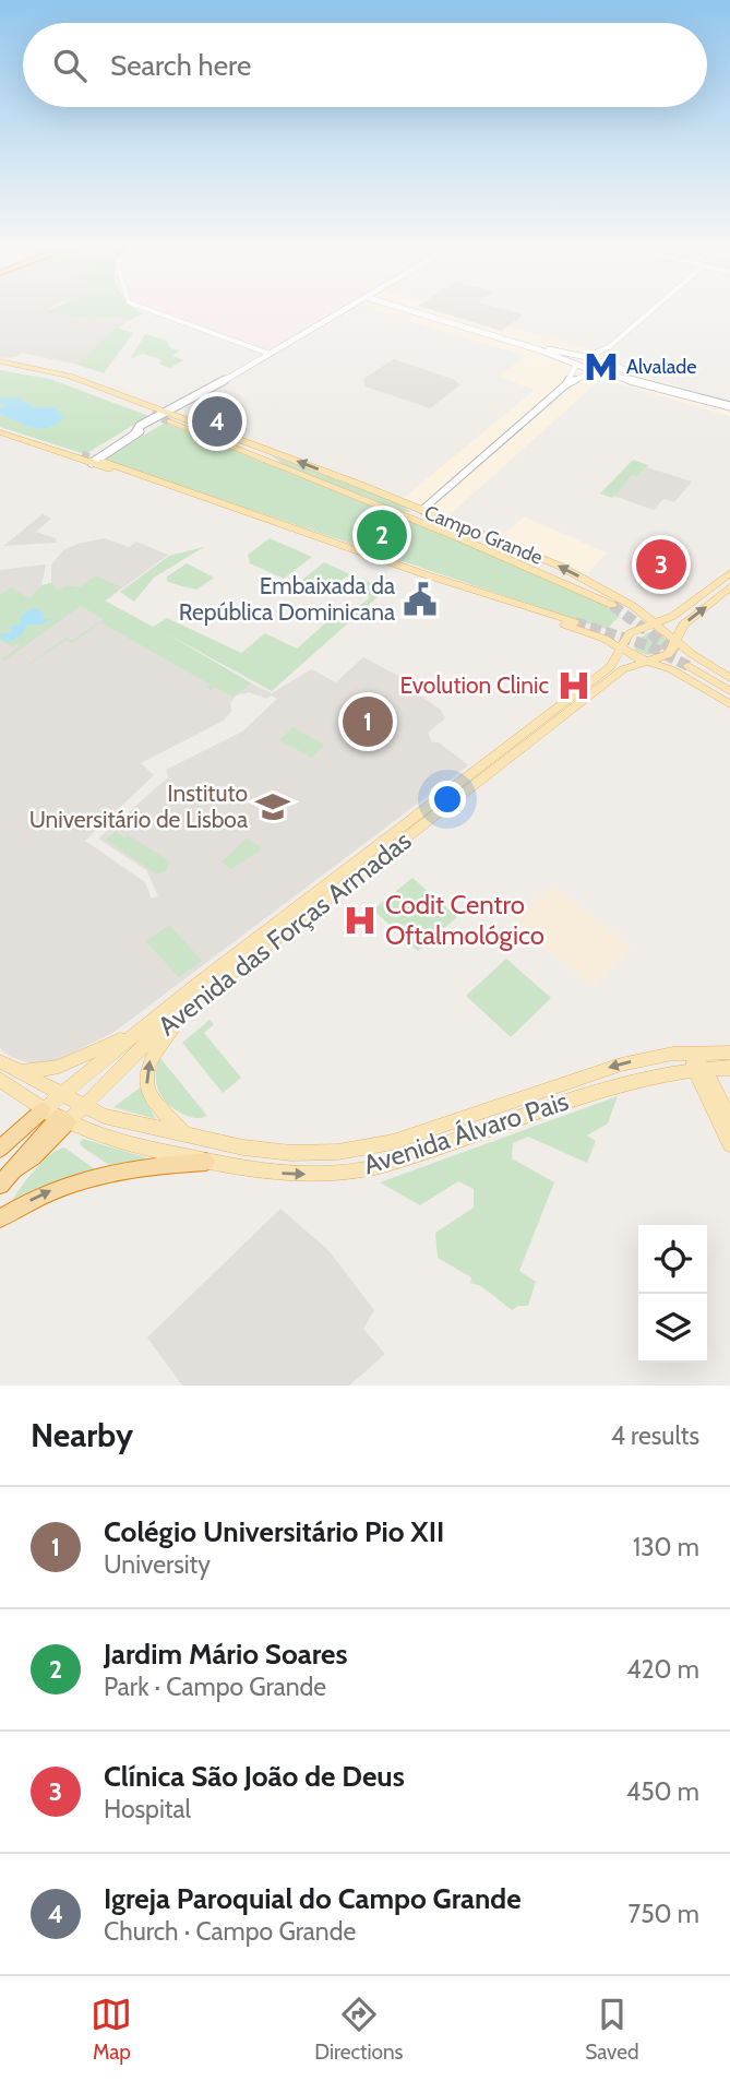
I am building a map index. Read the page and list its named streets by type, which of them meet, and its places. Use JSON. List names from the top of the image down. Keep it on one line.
{"streets":{"highway":["Avenida das Forças Armadas"],"main road":["Campo Grande","Avenida Álvaro Pais"]},"crossings":[["Campo Grande","Avenida das Forças Armadas"],["Avenida das Forças Armadas","Avenida Álvaro Pais"]],"places":{"metro station":["Alvalade"],"public building":["Embaixada da República Dominicana"],"hospital":["Evolution Clinic","Codit Centro Oftalmológico"],"school or university":["Instituto Universitário de Lisboa"]},"page":{"search":"Search here","pins":["4","2","3","1"],"heading":["Nearby","4 results"],"list":[{"mark":"1","name":"Colégio Universitário Pio XII","note":"University","value":"130 m"},{"mark":"2","name":"Jardim Mário Soares","note":"Park · Campo Grande","value":"420 m"},{"mark":"3","name":"Clínica São João de Deus","note":"Hospital","value":"450 m"},{"mark":"4","name":"Igreja Paroquial do Campo Grande","note":"Church · Campo Grande","value":"750 m"}],"nav":["Map","Directions","Saved"]}}
